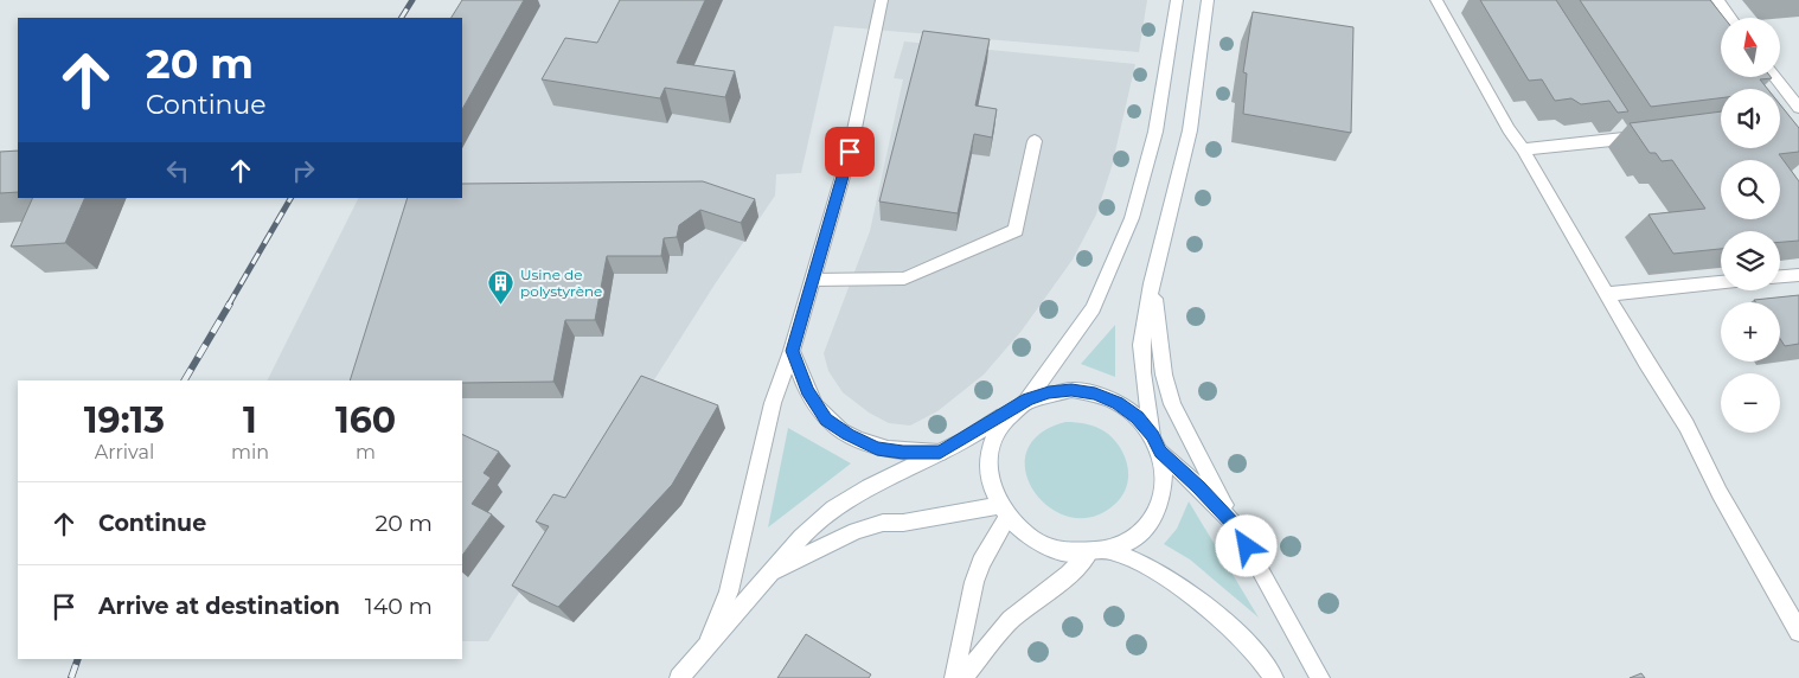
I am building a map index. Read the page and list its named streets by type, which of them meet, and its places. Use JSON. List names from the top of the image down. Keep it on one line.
{"places":{"building":["Usine de polystyrène"]},"north":"top","page":{"map_buttons":["+","−"],"turn":["20 m","Continue"],"eta":["19:13","Arrival","1","min","160","m"],"list":[{"name":"Continue","value":"20 m"},{"name":"Arrive at destination","value":"140 m"}]}}
